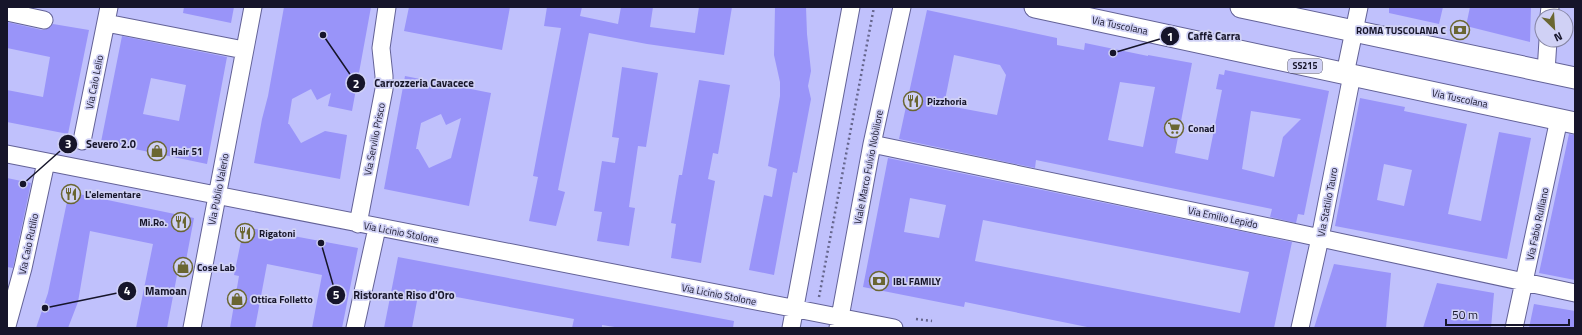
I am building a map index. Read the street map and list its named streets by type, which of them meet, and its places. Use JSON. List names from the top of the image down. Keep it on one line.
{"streets":{"main road":["Via Tuscolana","SS215"],"street":["Via Caio Lelio","Via Servilio Prisco","Viale Marco Fulvio Nobiliore","Via Publio Valerio","Via Statilio Tauro","Via Emilio Lepido","Via Fabio Rulliano","Via Licinio Stolone","Via Caio Rutilio"]},"crossings":[["Via Tuscolana","Via Statilio Tauro"],["Via Tuscolana","Via Fabio Rulliano"],["Via Caio Lelio","Via Publio Valerio"],["Via Servilio Prisco","Via Licinio Stolone"],["Viale Marco Fulvio Nobiliore","Via Emilio Lepido"],["Viale Marco Fulvio Nobiliore","Via Licinio Stolone"],["Via Publio Valerio","Via Licinio Stolone"],["Via Statilio Tauro","Via Emilio Lepido"],["Via Emilio Lepido","Via Fabio Rulliano"],["Via Licinio Stolone","Via Caio Rutilio"]],"places":{"bank":["ROMA TUSCOLANA C","IBL FAMILY"],"other":["Carrozzeria Cavacece","Caffè Carra","Severo 2.0","Ristorante Riso d'Oro","Mamoan"],"restaurant":["Pizzhoria","L'elementare","Mi.Ro.","Rigatoni"],"supermarket":["Conad"],"shop":["Hair 51","Cose Lab","Ottica Folletto"]},"scale_bar":"50 m","north":"bottom right"}
